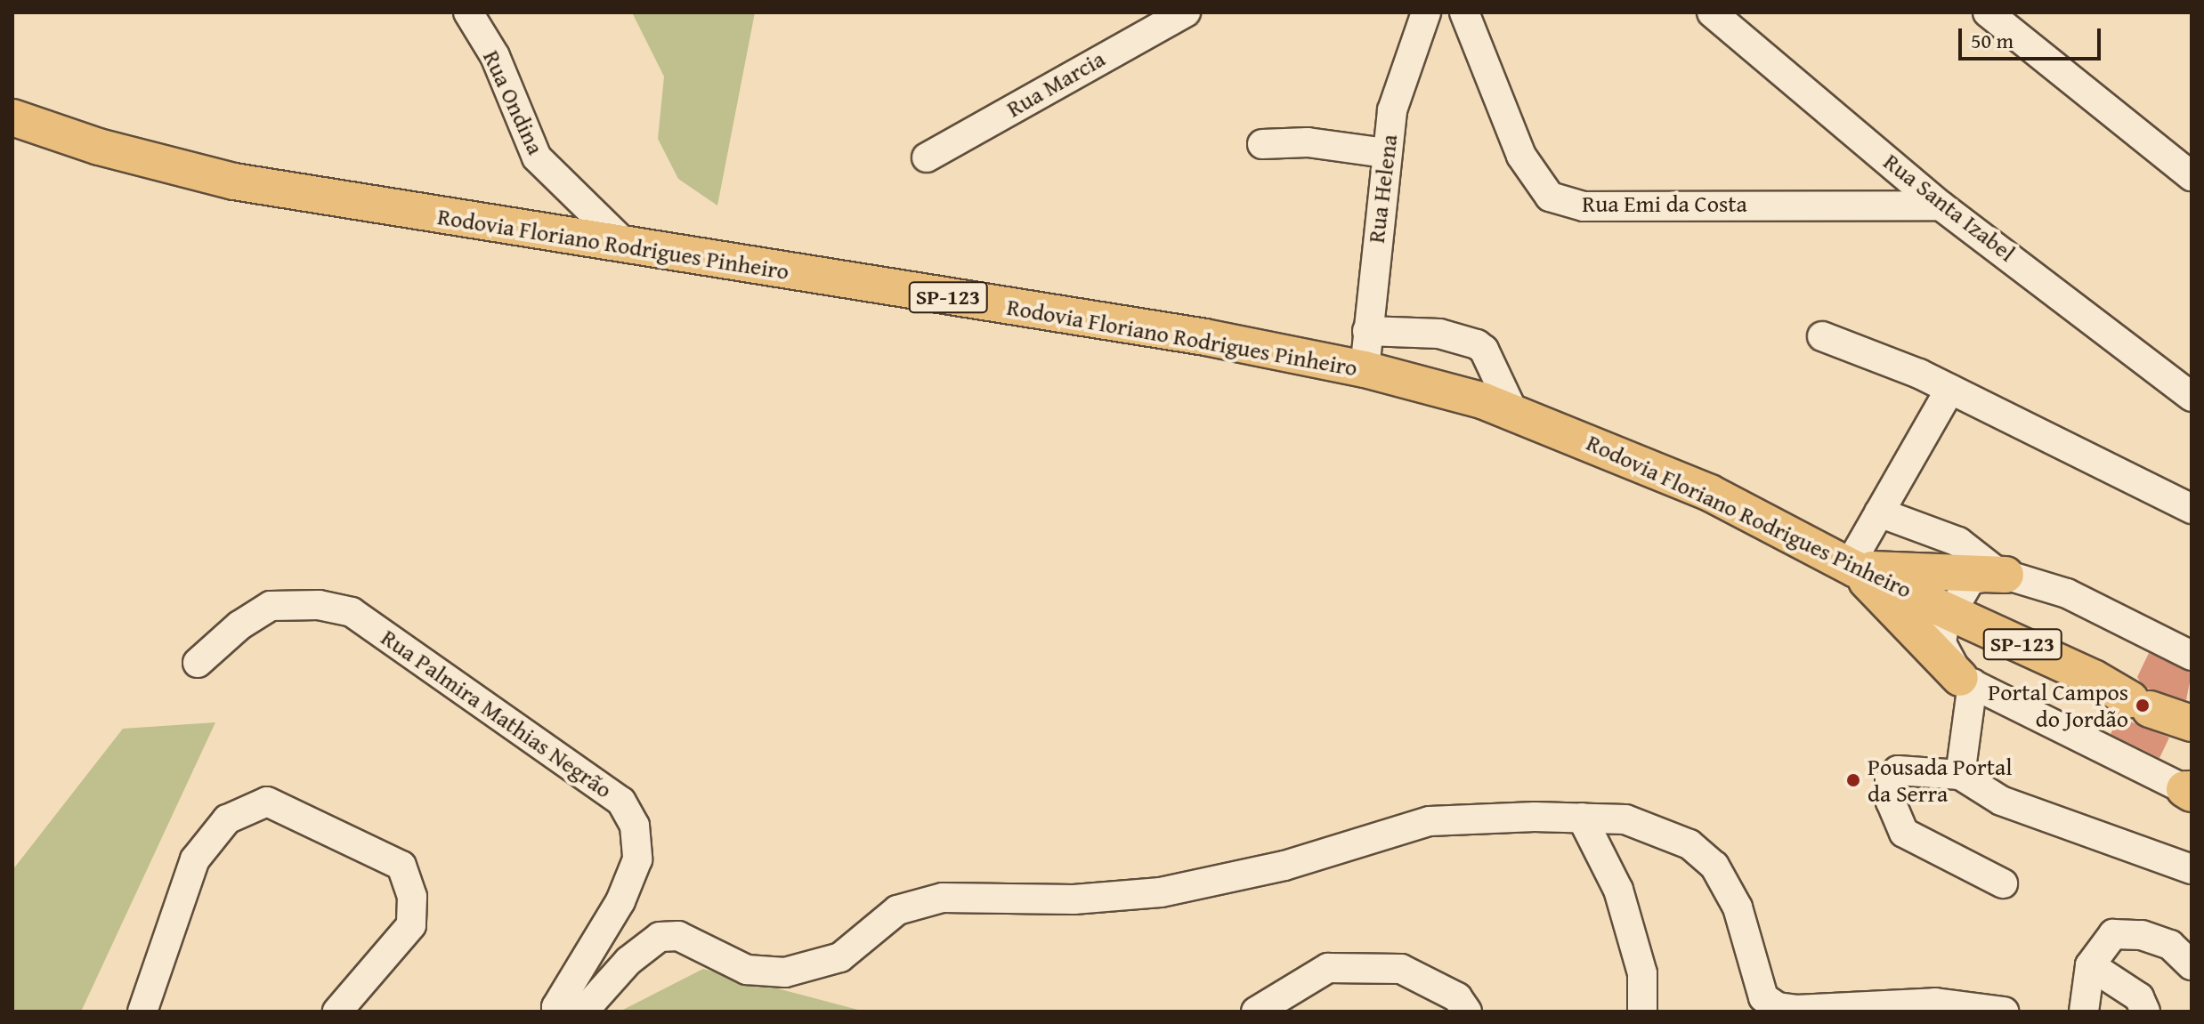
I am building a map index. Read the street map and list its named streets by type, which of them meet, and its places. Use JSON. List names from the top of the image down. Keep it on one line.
{"streets":{"main road":["Rodovia Floriano Rodrigues Pinheiro","SP-123"],"street":["Rua Marcia","Rua Ondina","Rua Helena","Rua Emi da Costa","Rua Santa Izabel","Rua Palmira Mathias Negrão"]},"crossings":[["Rua Ondina","Rodovia Floriano Rodrigues Pinheiro"],["Rua Helena","Rodovia Floriano Rodrigues Pinheiro"],["Rua Emi da Costa","Rua Santa Izabel"]],"places":["Portal Campos do Jordão","Pousada Portal da Serra"],"scale_bar":"50 m"}
